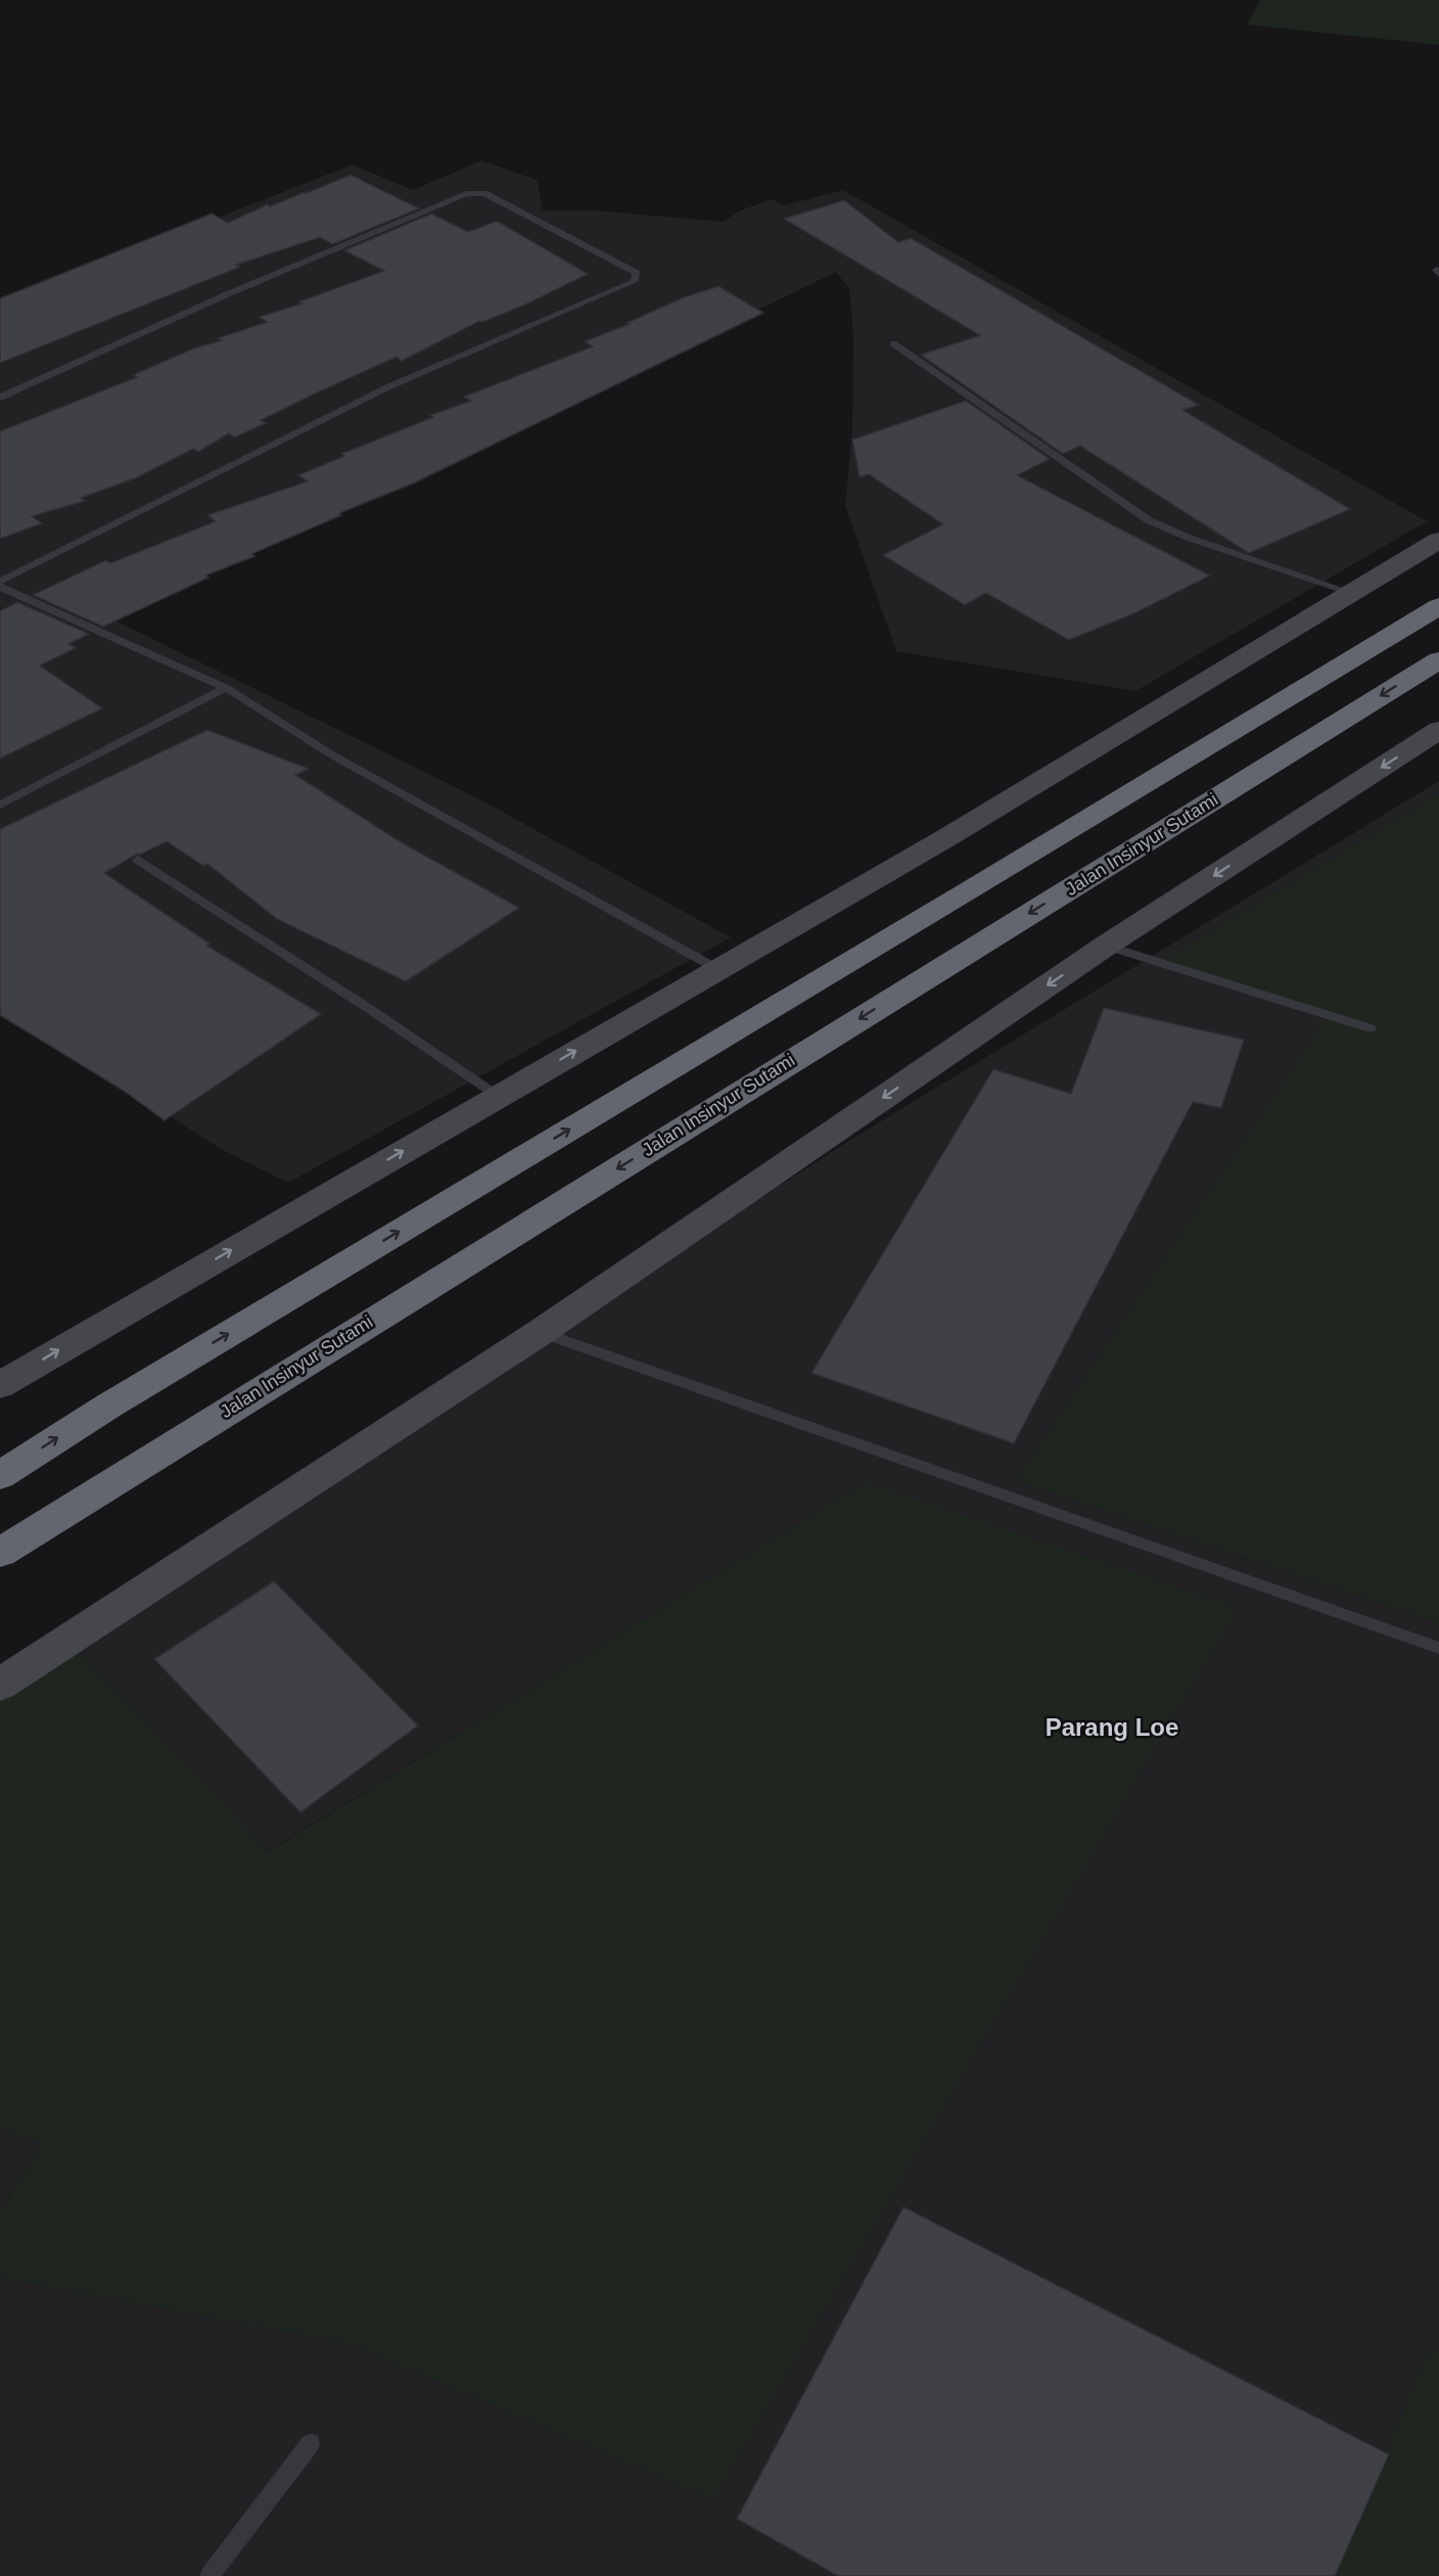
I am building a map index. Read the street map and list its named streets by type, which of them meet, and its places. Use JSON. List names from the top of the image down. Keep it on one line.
{"streets":{"highway":["Jalan Insinyur Sutami"]},"districts":["Parang Loe"]}
